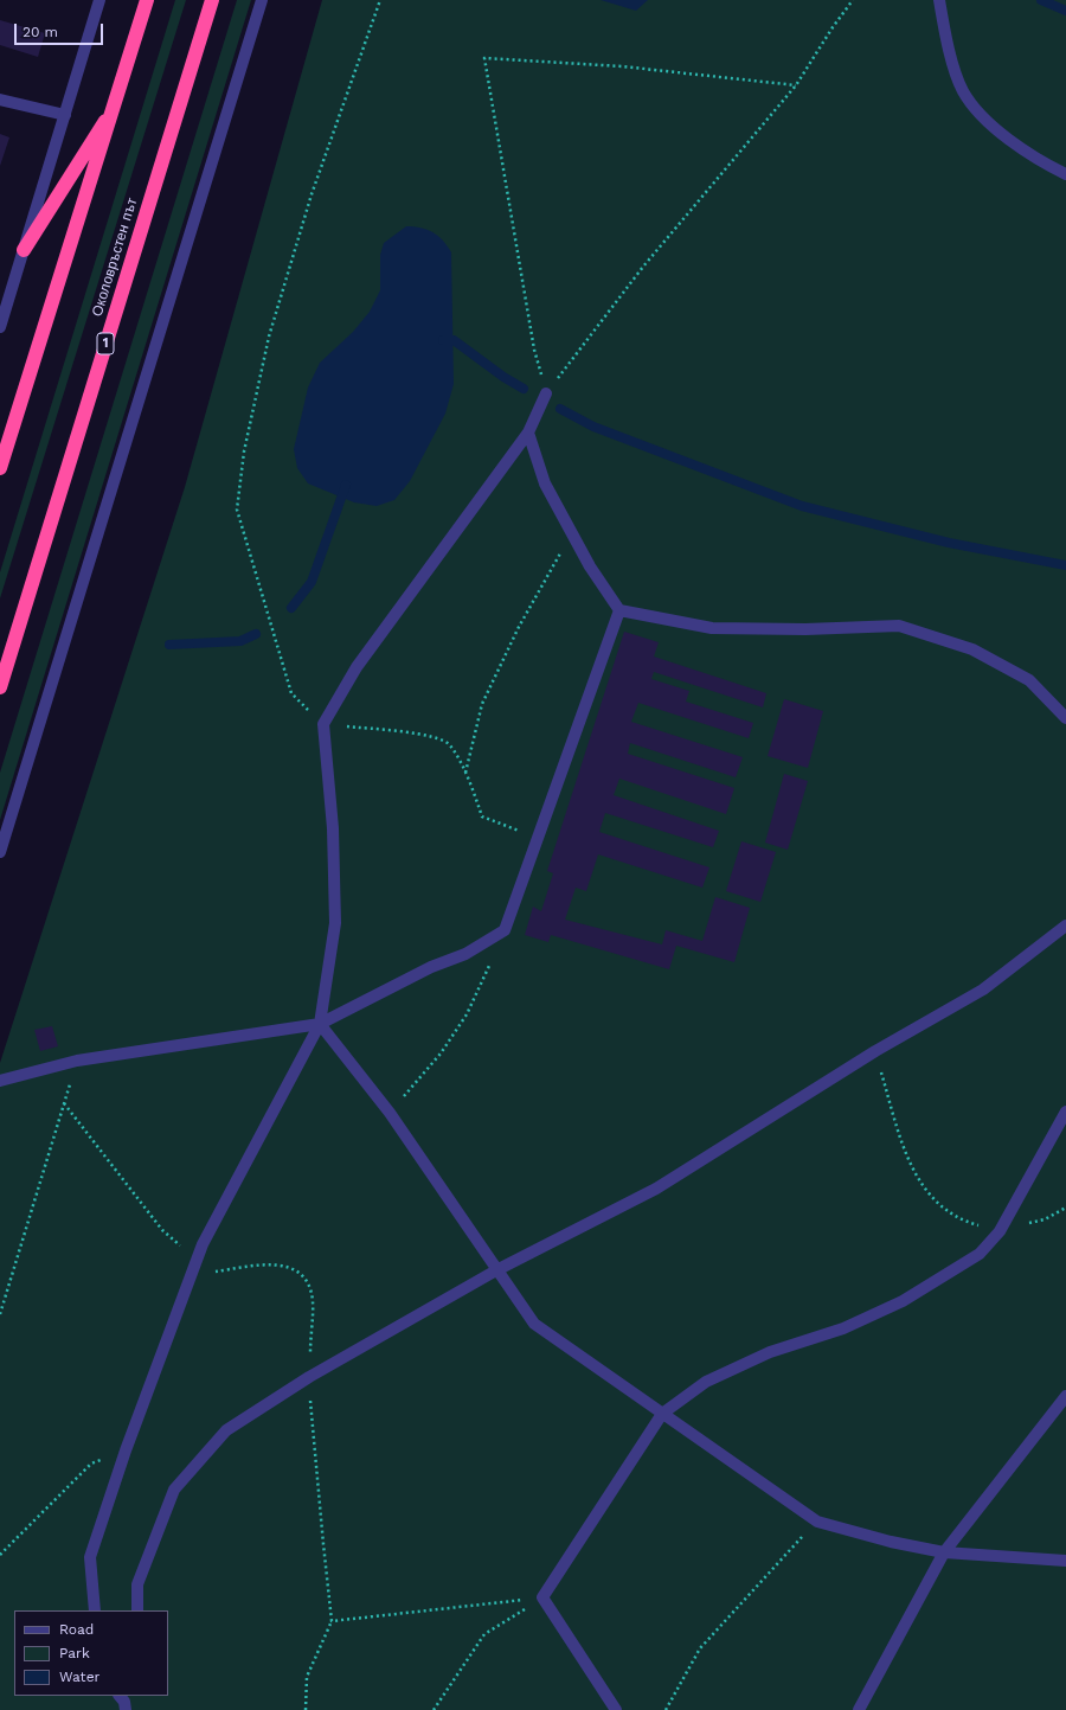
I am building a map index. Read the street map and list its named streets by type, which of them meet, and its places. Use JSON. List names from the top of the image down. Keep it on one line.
{"streets":{"highway":["Околовръстен път","1"]},"legend":["Road","Park","Water"],"scale_bar":"20 m"}
